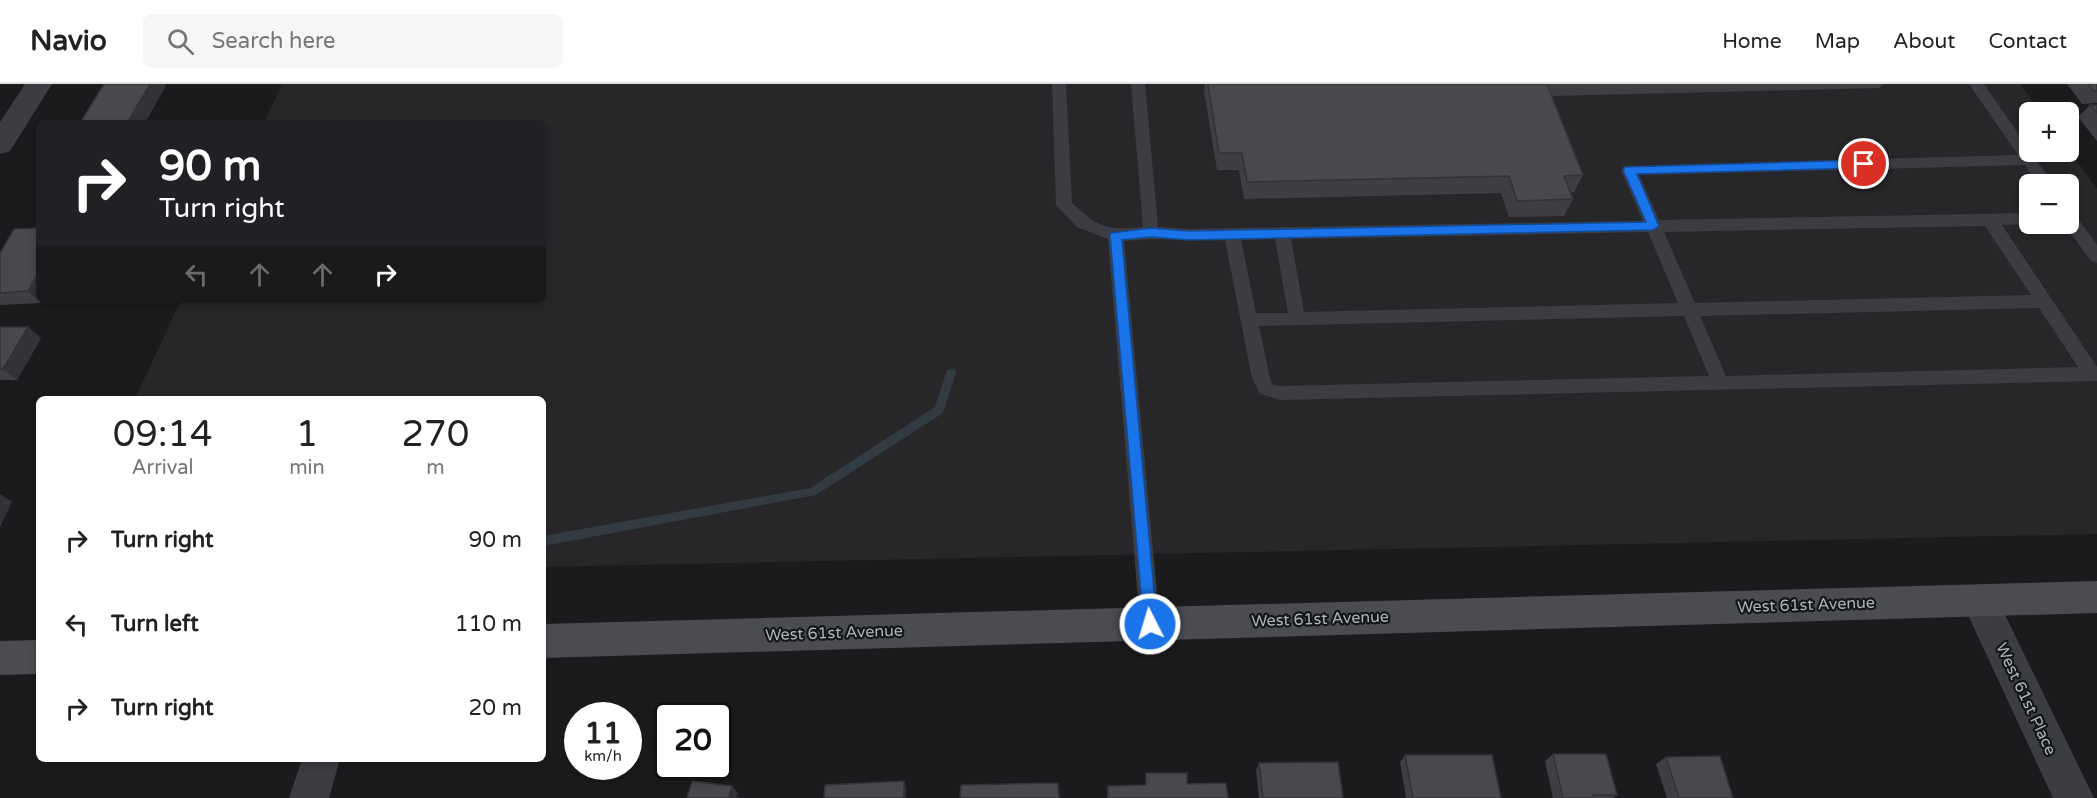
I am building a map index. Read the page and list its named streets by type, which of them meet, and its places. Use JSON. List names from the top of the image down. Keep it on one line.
{"streets":{"main road":["West 61st Avenue"],"street":["West 61st Place"]},"crossings":[["West 61st Avenue","West 61st Place"]],"page":{"header":"Navio","search":"Search here","nav":["Home","Map","About","Contact"],"map_buttons":["+","−"],"turn":["90 m","Turn right"],"eta":["09:14","Arrival","1","min","270","m"],"list":[{"name":"Turn right","value":"90 m"},{"name":"Turn left","value":"110 m"},{"name":"Turn right","value":"20 m"}],"speed":"11 km/h","limit":"20"}}
